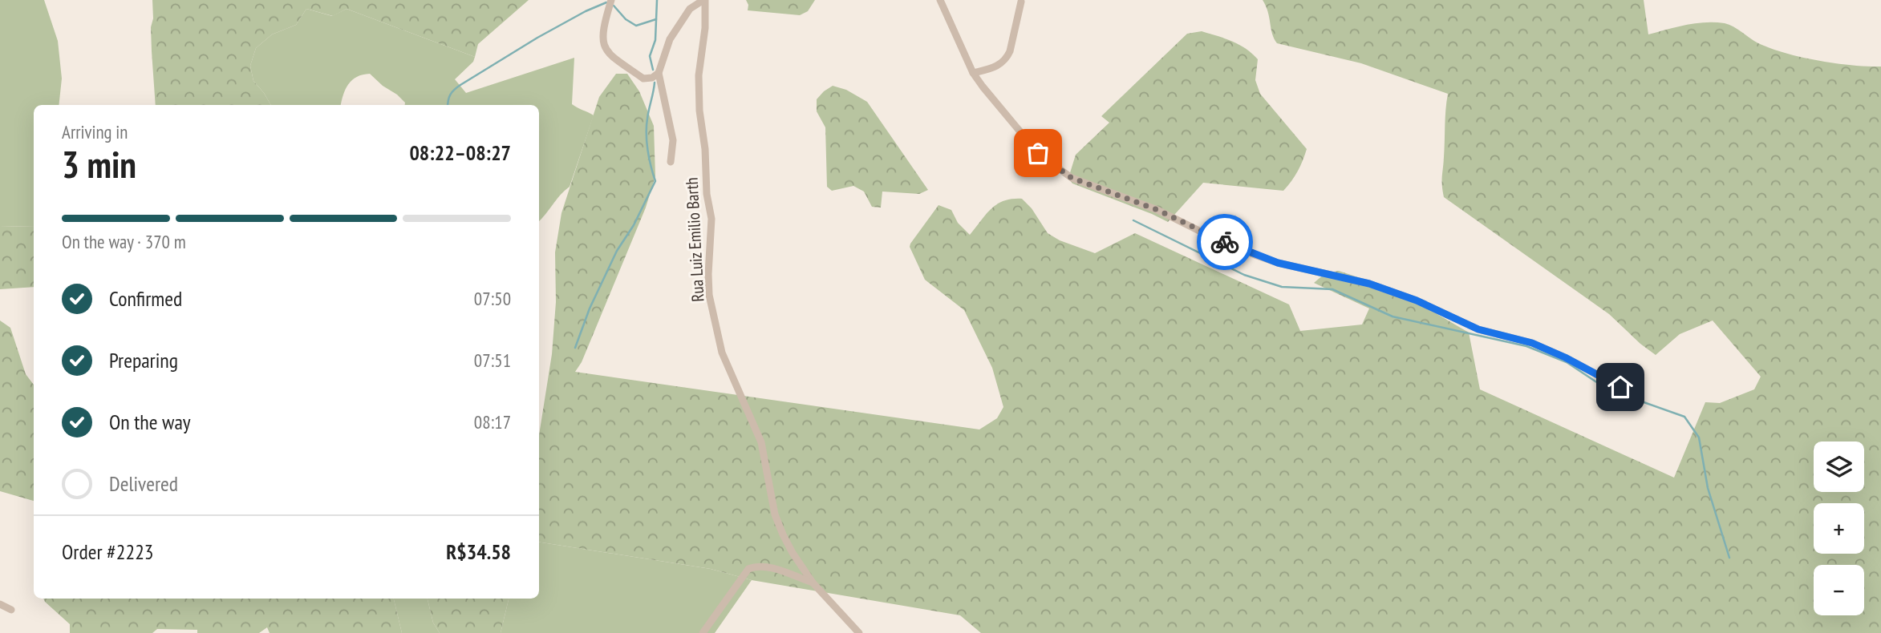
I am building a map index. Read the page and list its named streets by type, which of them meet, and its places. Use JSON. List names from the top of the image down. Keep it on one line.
{"streets":{"street":["Rua Luiz Emilio Barth"]},"page":{"heading":["3 min","Arriving in","08:22–08:27"],"panel":["Order #2223","R$34.58"],"bar":"On the way · 370 m","list":[["Confirmed","07:50"],["Preparing","07:51"],["On the way","08:17"],"Delivered"],"map_buttons":["+","−"]}}
